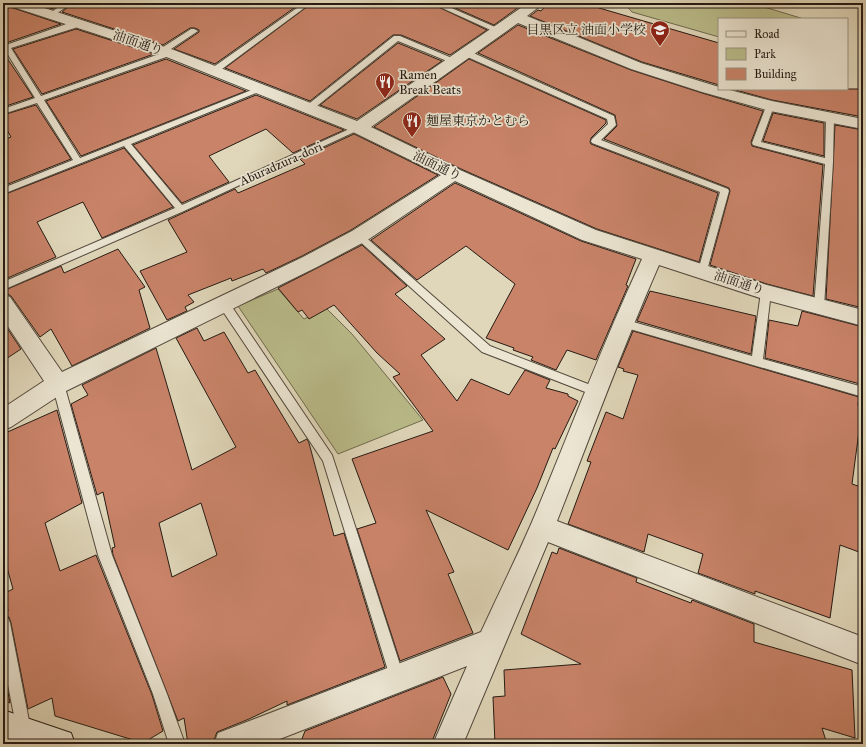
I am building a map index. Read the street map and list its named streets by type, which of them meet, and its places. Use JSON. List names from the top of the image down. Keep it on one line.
{"streets":{"street":["油面通り","Aburadzura-dori"]},"crossings":[["油面通り","Aburadzura-dori"]],"places":{"school or university":["目黒区立 油面小学校"],"restaurant":["Ramen Break Beats","麺屋東京かとむら"]},"legend":["Road","Park","Building"]}
